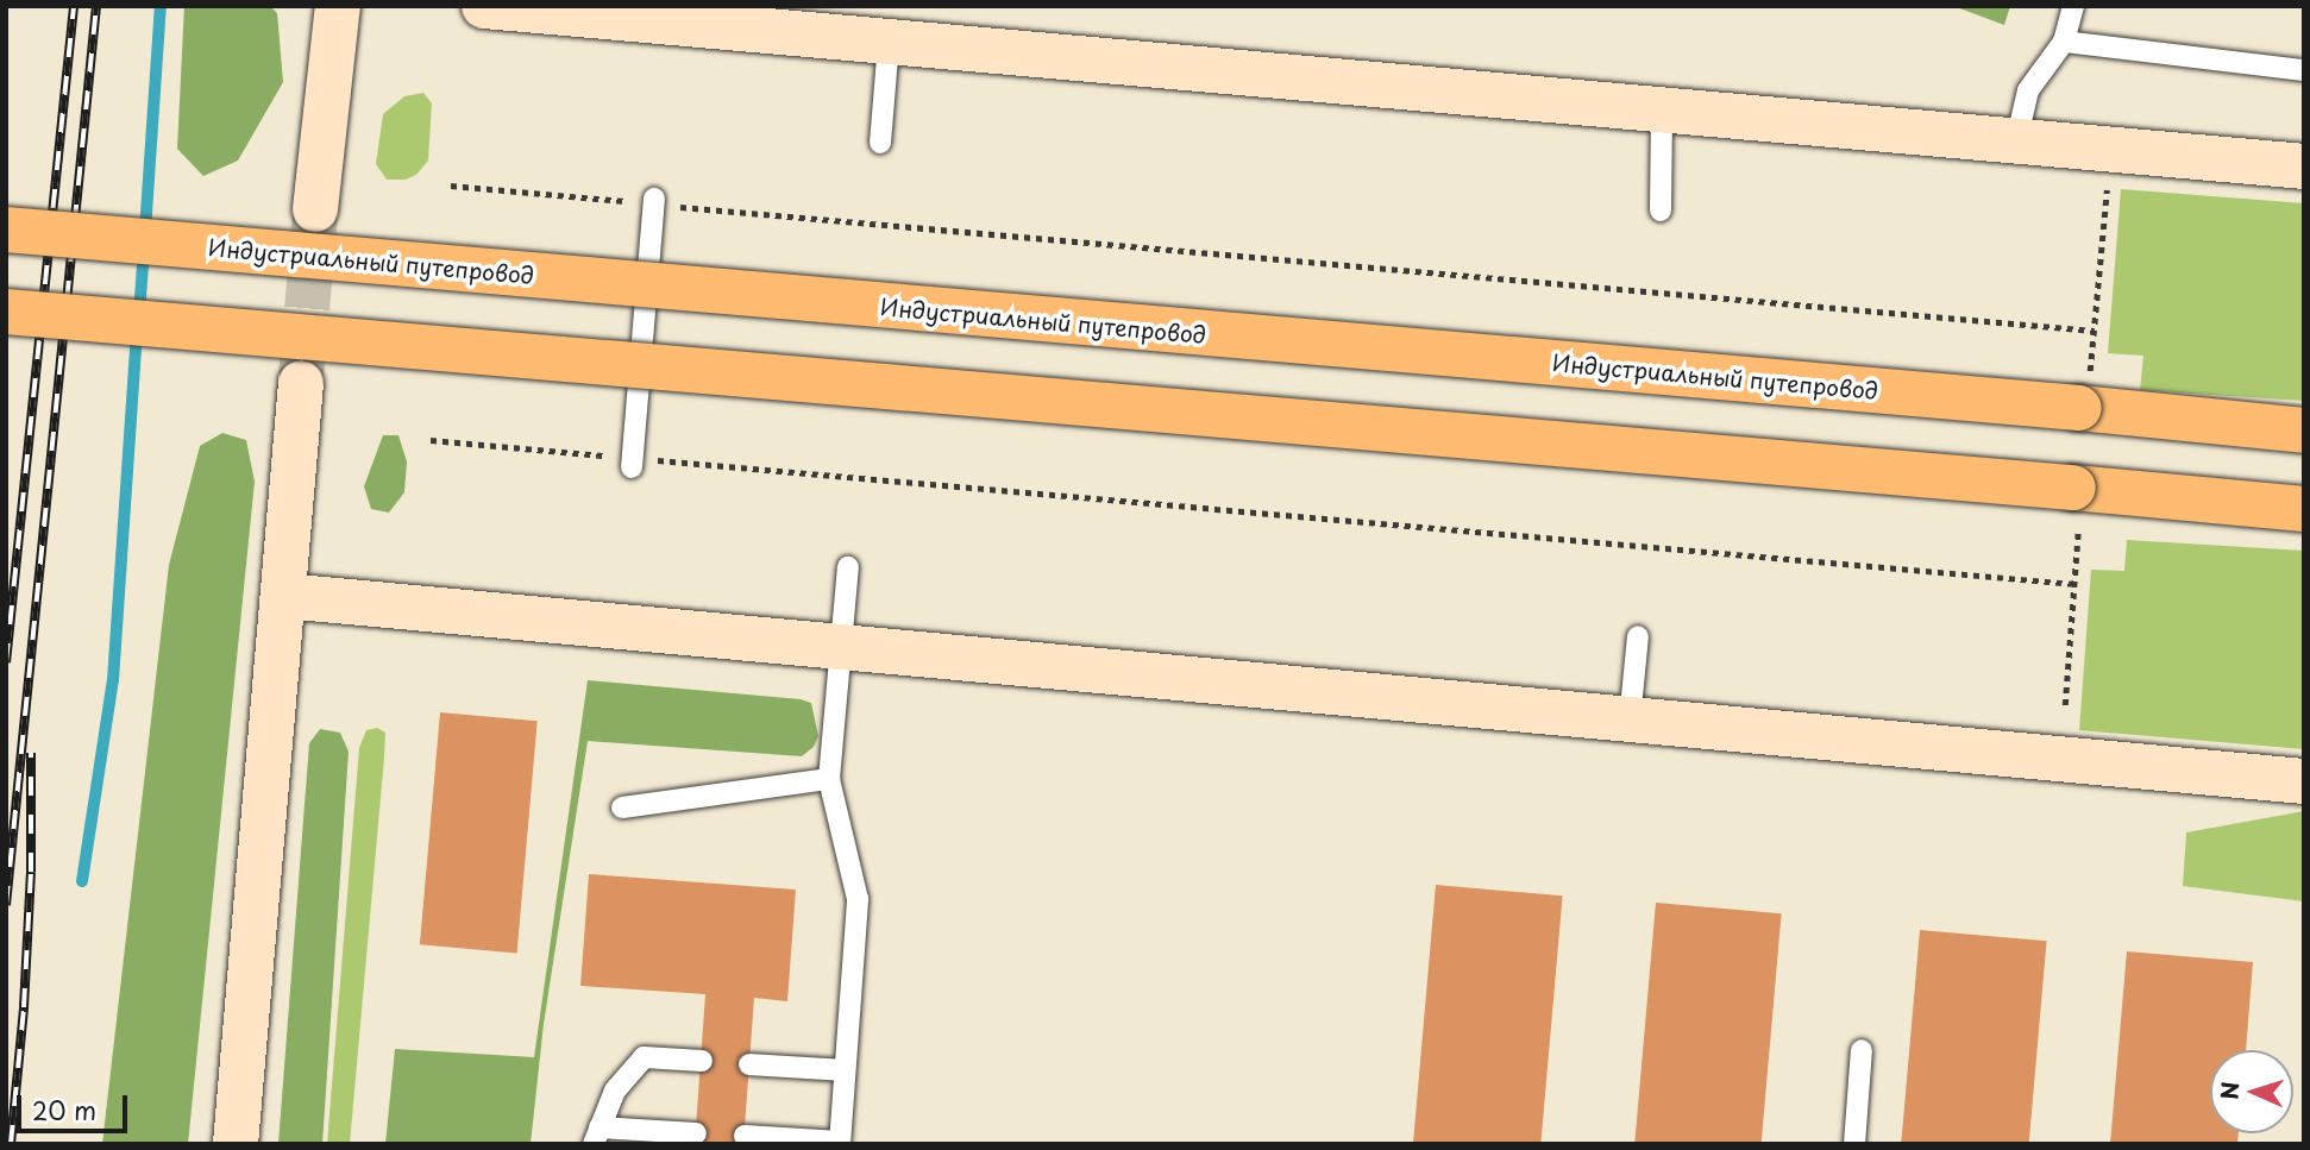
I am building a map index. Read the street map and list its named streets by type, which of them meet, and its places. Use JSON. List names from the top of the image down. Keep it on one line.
{"streets":{"main road":["Индустриальный путепровод"]},"scale_bar":"20 m","north":"left"}
